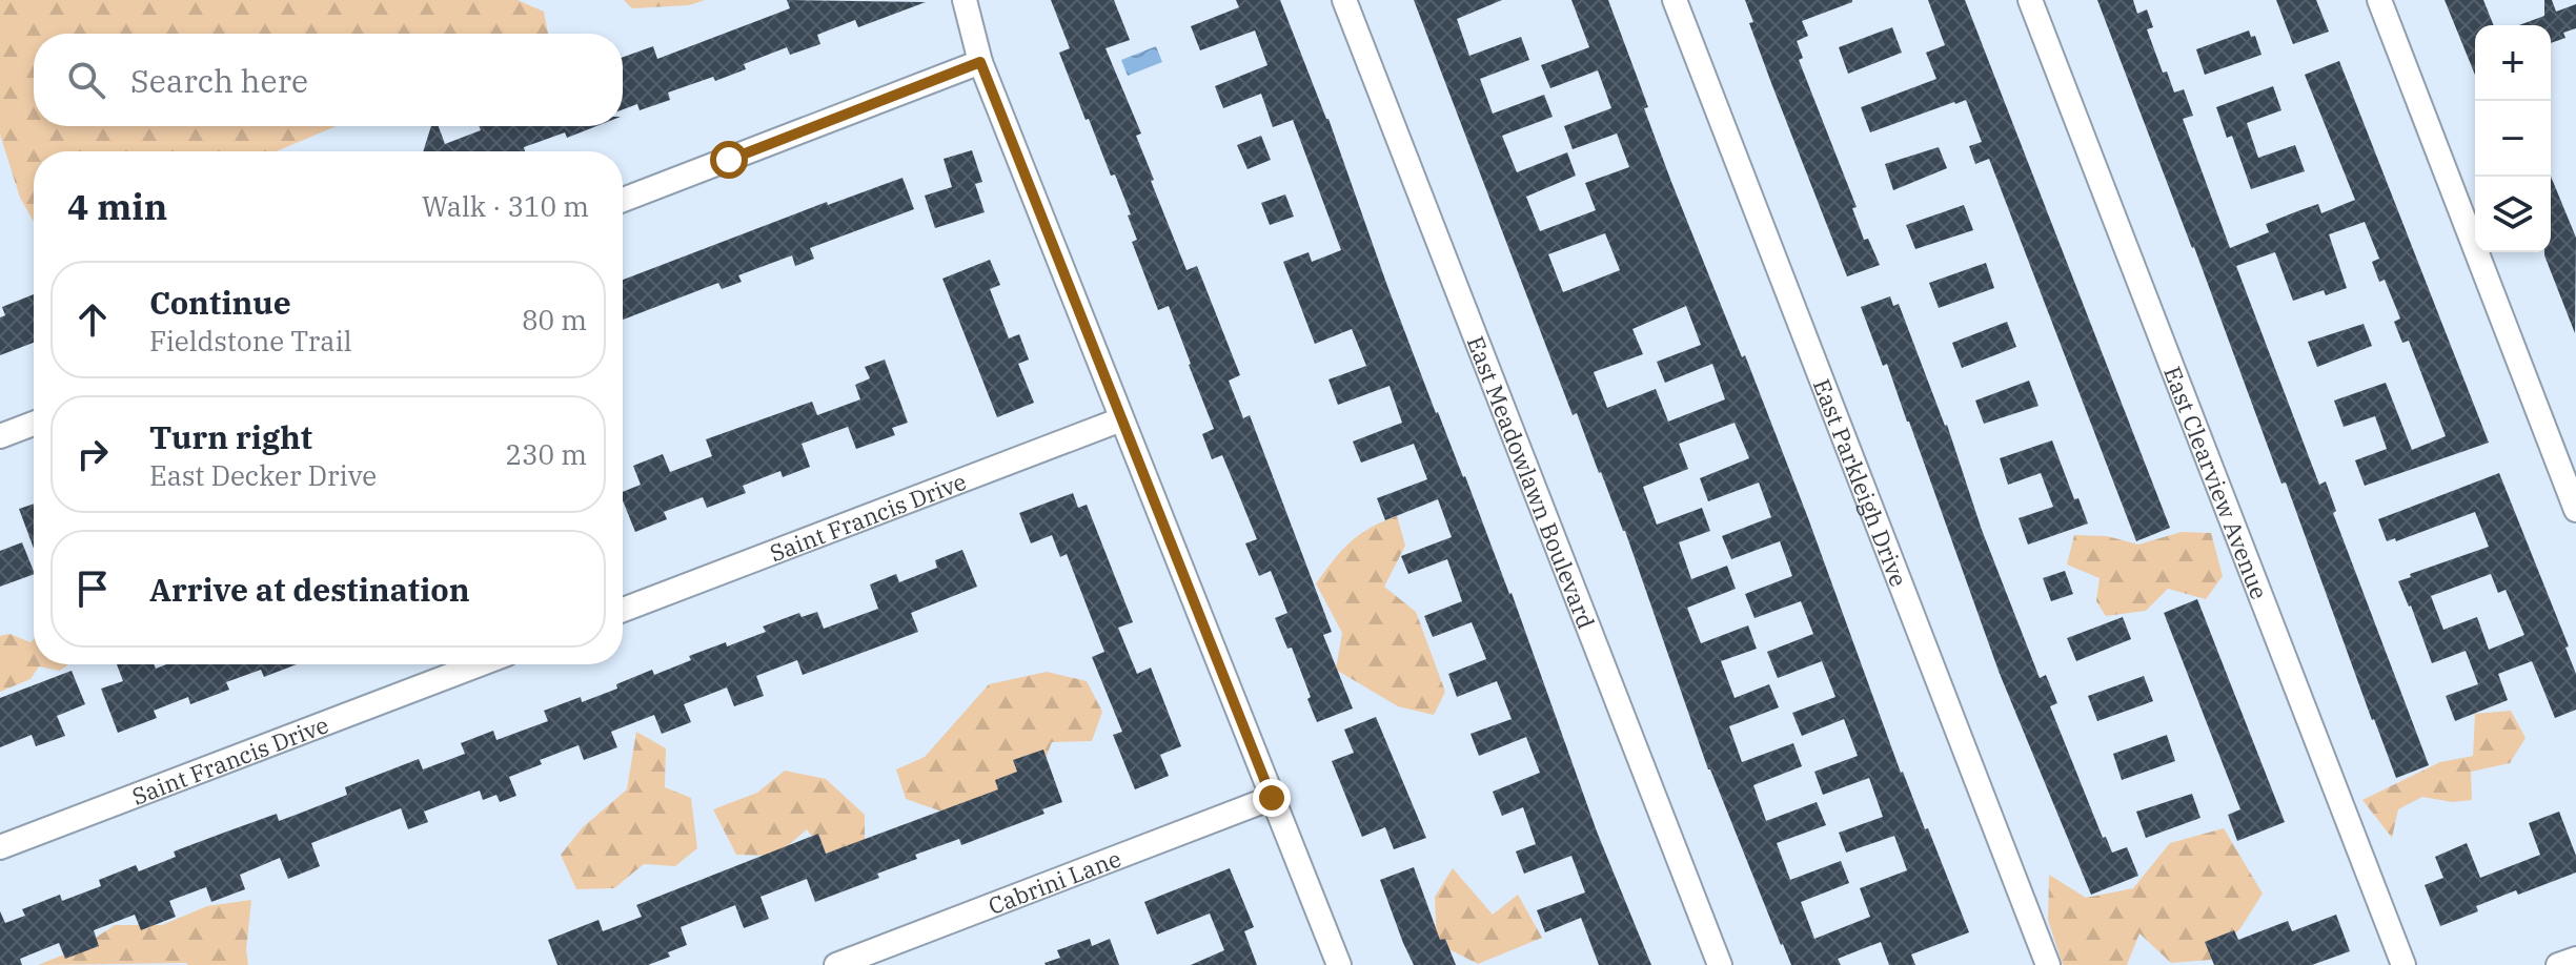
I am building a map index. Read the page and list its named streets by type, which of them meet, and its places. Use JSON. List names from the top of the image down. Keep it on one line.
{"streets":{"street":["East Meadowlawn Boulevard","East Parkleigh Drive","East Clearview Avenue","Saint Francis Drive","Cabrini Lane"]},"page":{"map_buttons":["+","−"],"search":"Search here","heading":["4 min","Walk · 310 m"],"list":[["Continue","Fieldstone Trail","80 m"],["Turn right","East Decker Drive","230 m"],"Arrive at destination"]}}
